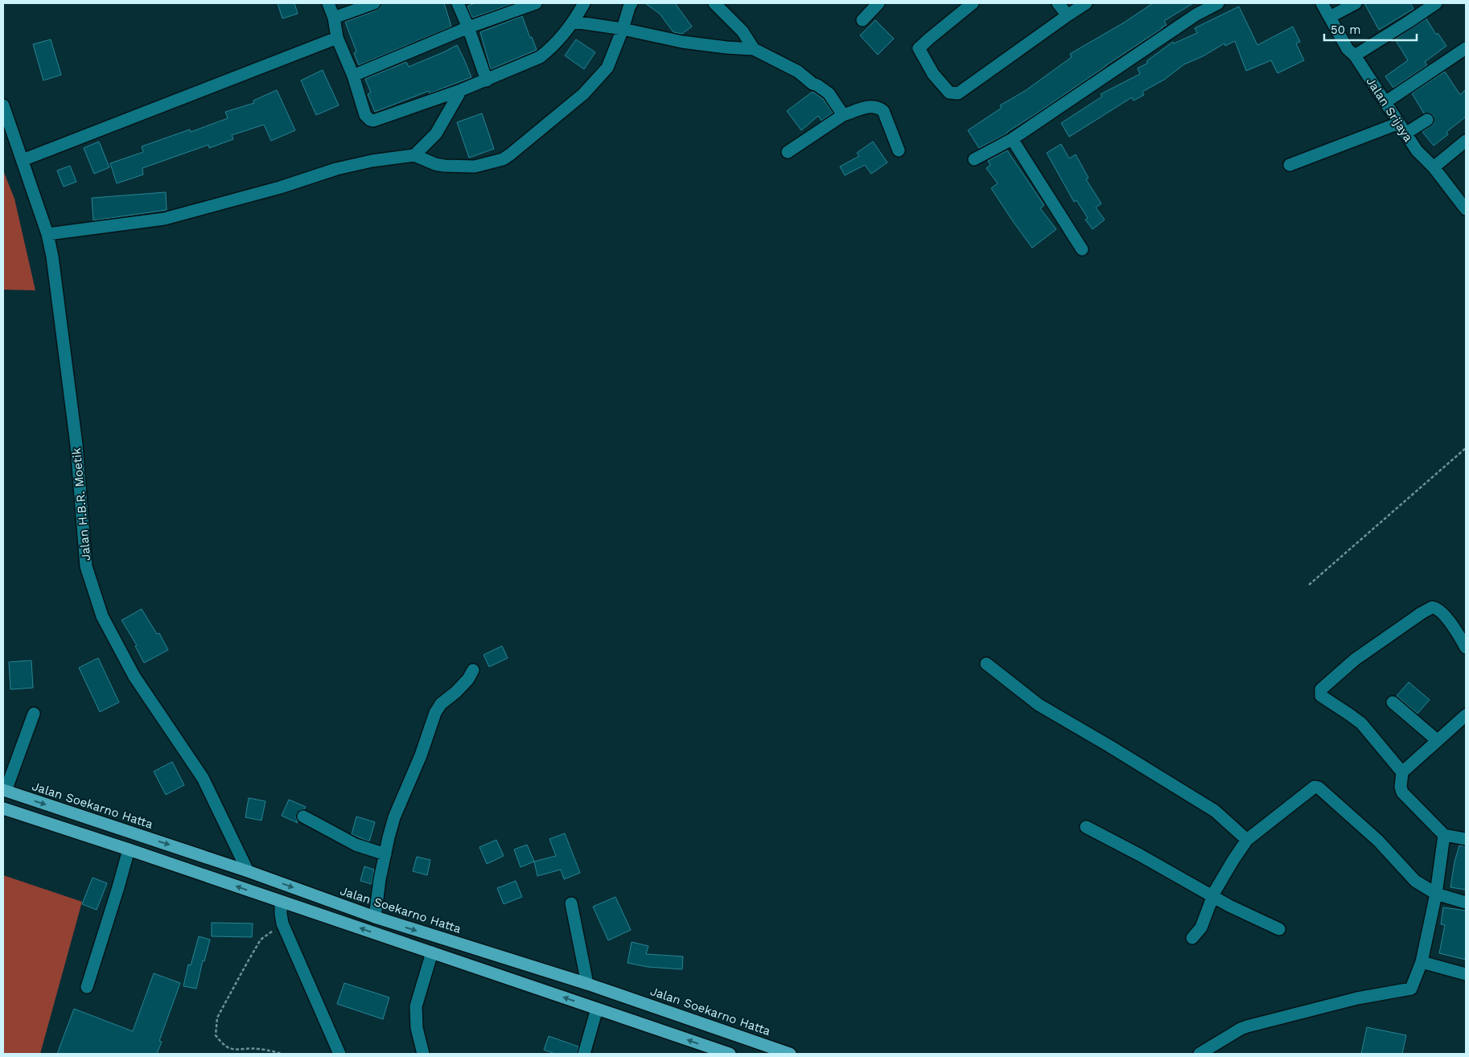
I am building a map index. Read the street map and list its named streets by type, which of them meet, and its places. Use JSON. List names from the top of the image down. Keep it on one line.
{"streets":{"highway":["Jalan Soekarno Hatta"],"street":["Jalan Srijaya","Jalan H.B.R. Moetik"]},"crossings":[["Jalan H.B.R. Moetik","Jalan Soekarno Hatta"]],"scale_bar":"50 m"}
